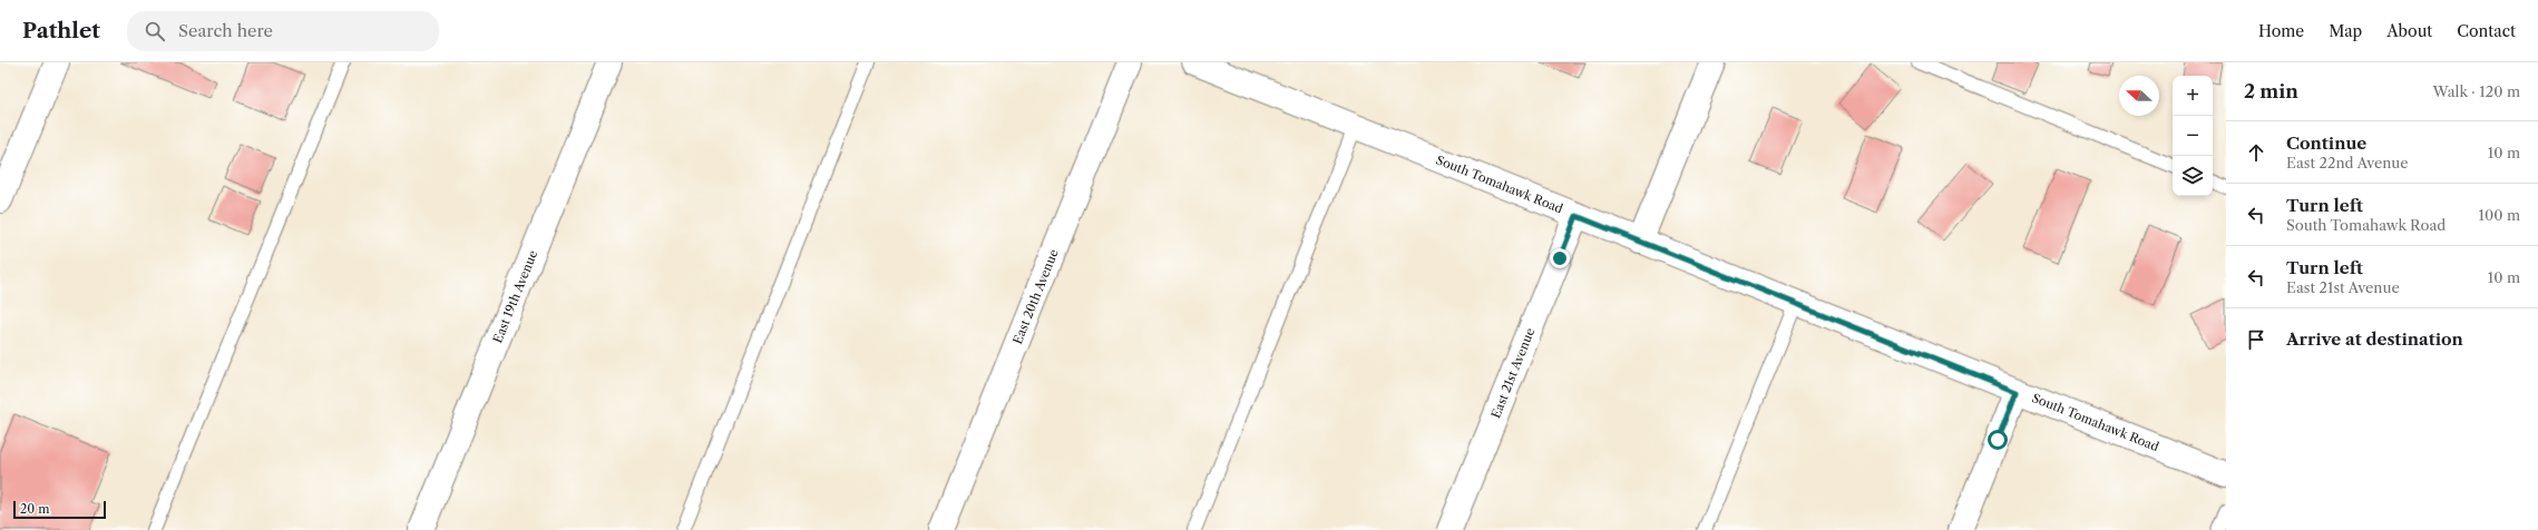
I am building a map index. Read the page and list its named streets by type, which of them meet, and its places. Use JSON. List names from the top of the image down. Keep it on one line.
{"streets":{"street":["South Tomahawk Road","East 19th Avenue","East 20th Avenue","East 21st Avenue"]},"crossings":[["South Tomahawk Road","East 21st Avenue"]],"scale_bar":"20 m","north":"left","page":{"header":"Pathlet","search":"Search here","nav":["Home","Map","About","Contact"],"heading":["2 min","Walk · 120 m"],"map_buttons":["+","−"],"list":[["Continue","East 22nd Avenue","10 m"],["Turn left","South Tomahawk Road","100 m"],["Turn left","East 21st Avenue","10 m"],"Arrive at destination"],"scale":"20 m"}}
